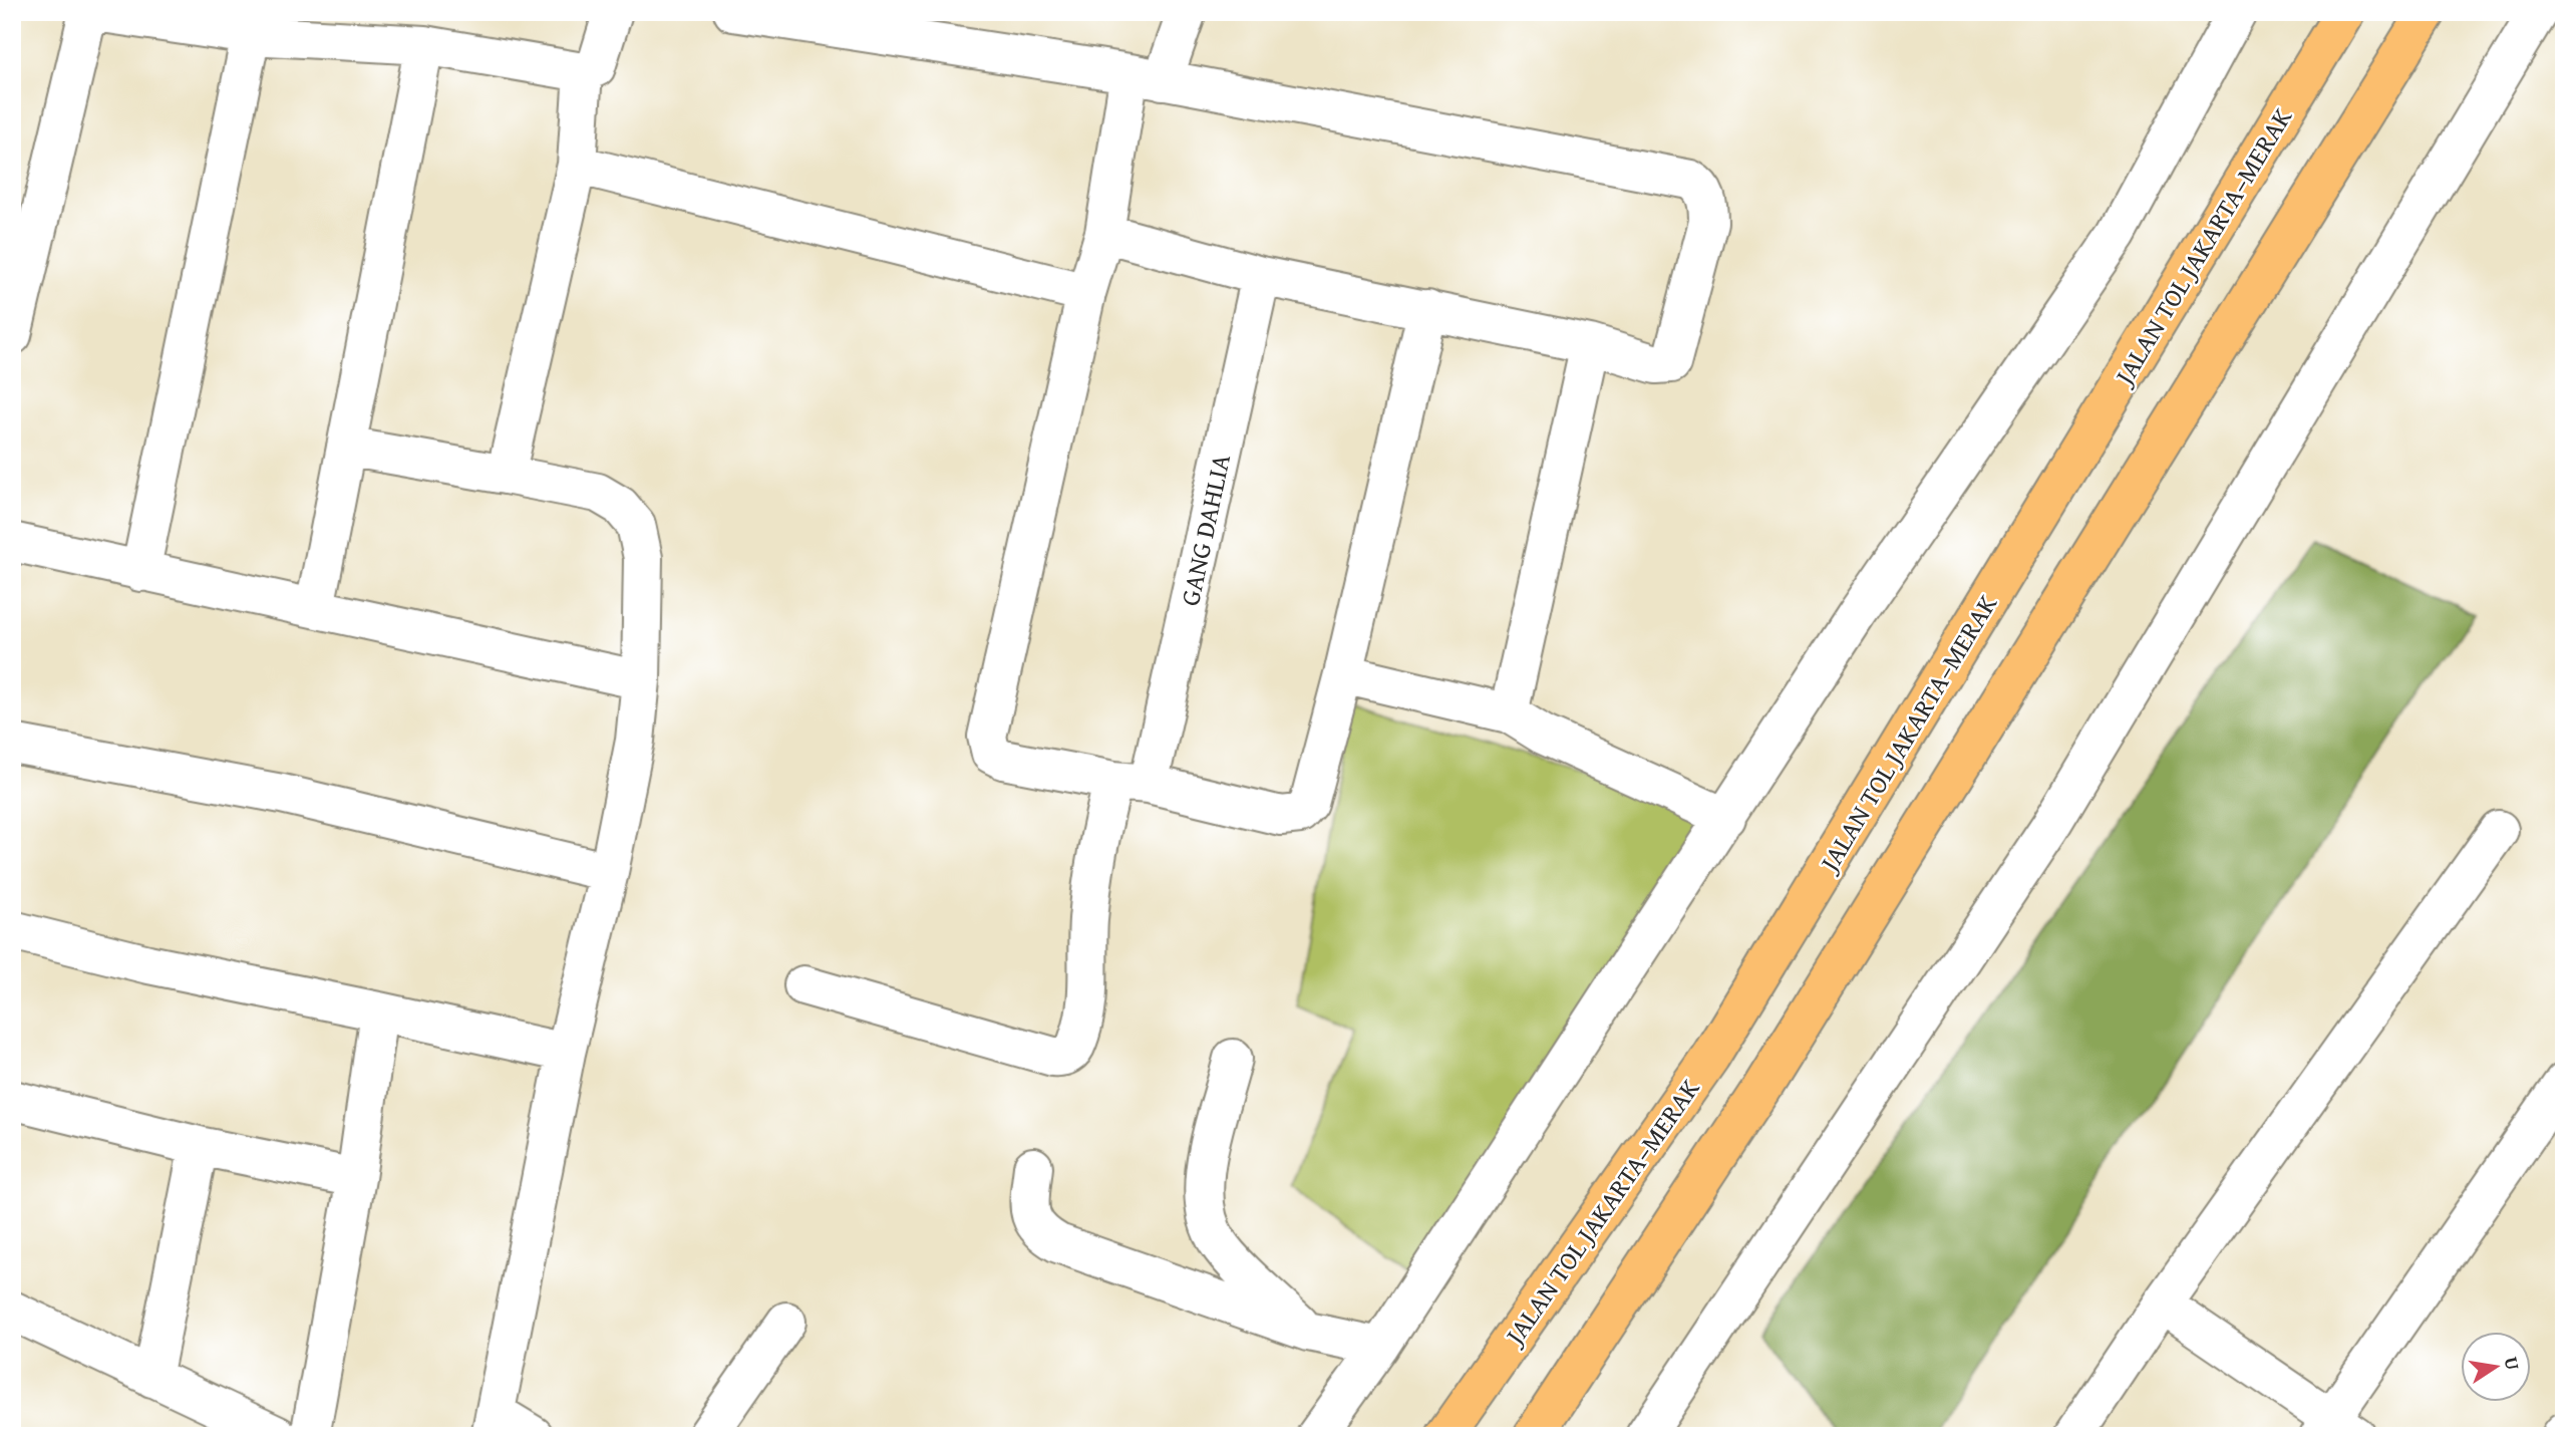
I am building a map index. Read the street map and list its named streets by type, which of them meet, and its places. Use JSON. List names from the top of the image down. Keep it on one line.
{"streets":{"highway":["JALAN TOL JAKARTA–MERAK"],"street":["GANG DAHLIA"]},"north":"right"}
